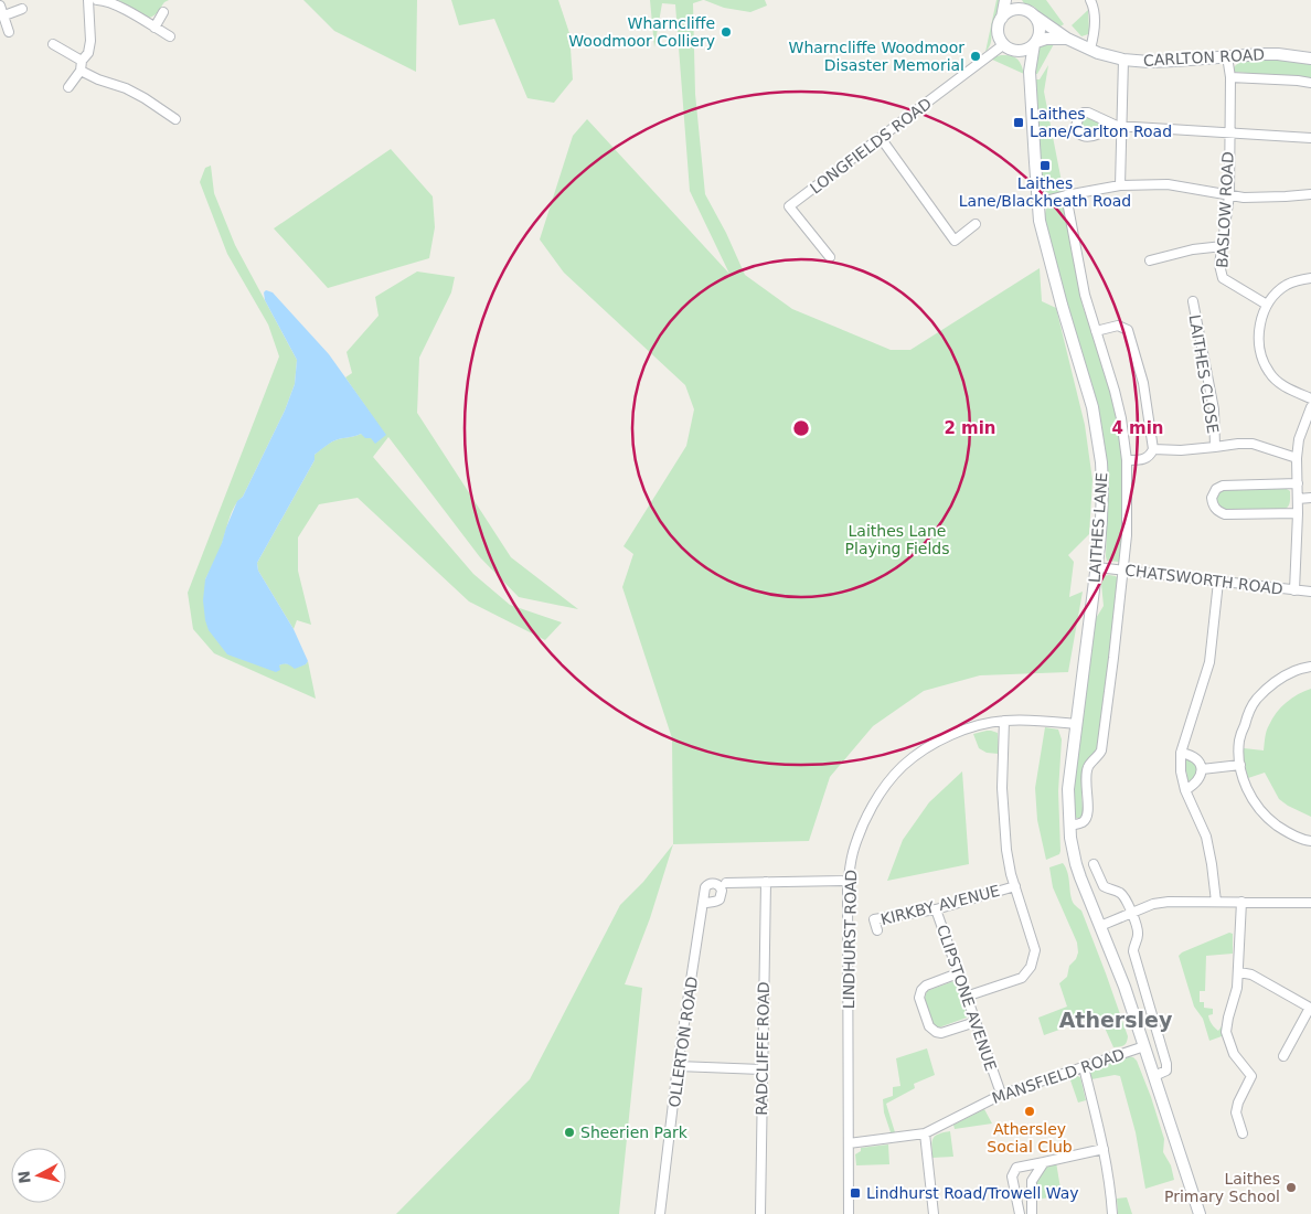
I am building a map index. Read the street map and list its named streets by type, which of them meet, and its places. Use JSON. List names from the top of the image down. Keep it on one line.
{"streets":{"main road":["CARLTON ROAD","LAITHES LANE"],"street":["LONGFIELDS ROAD","BASLOW ROAD","LAITHES CLOSE","CHATSWORTH ROAD","KIRKBY AVENUE","LINDHURST ROAD","CLIPSTONE AVENUE","OLLERTON ROAD","RADCLIFFE ROAD","MANSFIELD ROAD"]},"crossings":[["CARLTON ROAD","LONGFIELDS ROAD"],["CARLTON ROAD","BASLOW ROAD"],["CARLTON ROAD","LAITHES LANE"],["LONGFIELDS ROAD","LAITHES LANE"],["LAITHES CLOSE","LAITHES LANE"],["LAITHES LANE","CHATSWORTH ROAD"],["LAITHES LANE","LINDHURST ROAD"],["LAITHES LANE","MANSFIELD ROAD"],["KIRKBY AVENUE","CLIPSTONE AVENUE"],["LINDHURST ROAD","MANSFIELD ROAD"]],"districts":["Athersley"],"parks":["Laithes Lane Playing Fields"],"places":{"other":["Wharncliffe Woodmoor Colliery","Wharncliffe Woodmoor Disaster Memorial","Athersley Social Club","Sheerien Park","Laithes Primary School"],"transit":["Laithes Lane/Carlton Road","Laithes Lane/Blackheath Road","Lindhurst Road/Trowell Way"]},"north":"left","rings":["2 min","4 min"]}
